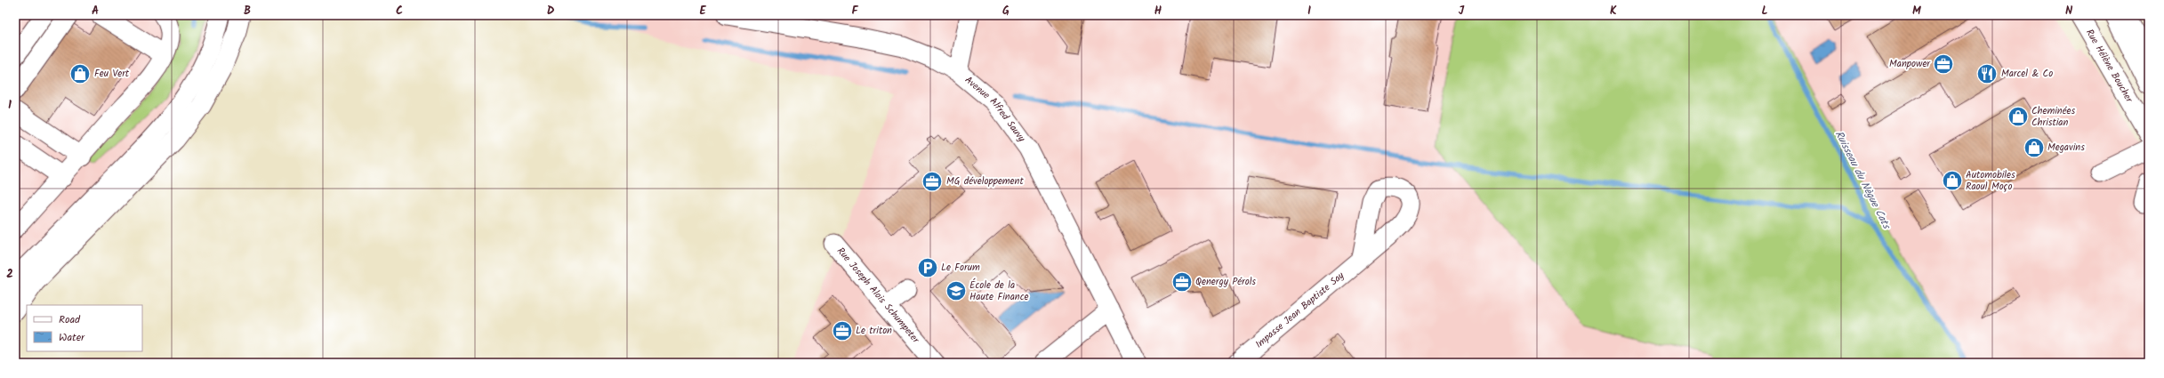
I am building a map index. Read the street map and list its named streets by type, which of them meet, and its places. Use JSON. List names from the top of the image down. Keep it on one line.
{"streets":{"street":["Rue Hélène Boucher","Avenue Alfred Sauvy","Rue Joseph Alois Schumpeter","Impasse Jean Baptiste Say"]},"water":["Ruisseau du Nègue Cats"],"places":{"office":["Manpower","MG développement","Qenergy Pérols","Le triton"],"shop":["Feu Vert","Cheminées Christian","Megavins","Automobiles Raoul Moço"],"restaurant":["Marcel & Co"],"parking":["Le Forum"],"school or university":["École de la Haute Finance"]},"legend":["Road","Water"],"grid":{"columns":["A","B","C","D","E","F","G","H","I","J","K","L","M","N"],"rows":["1","2"]}}
